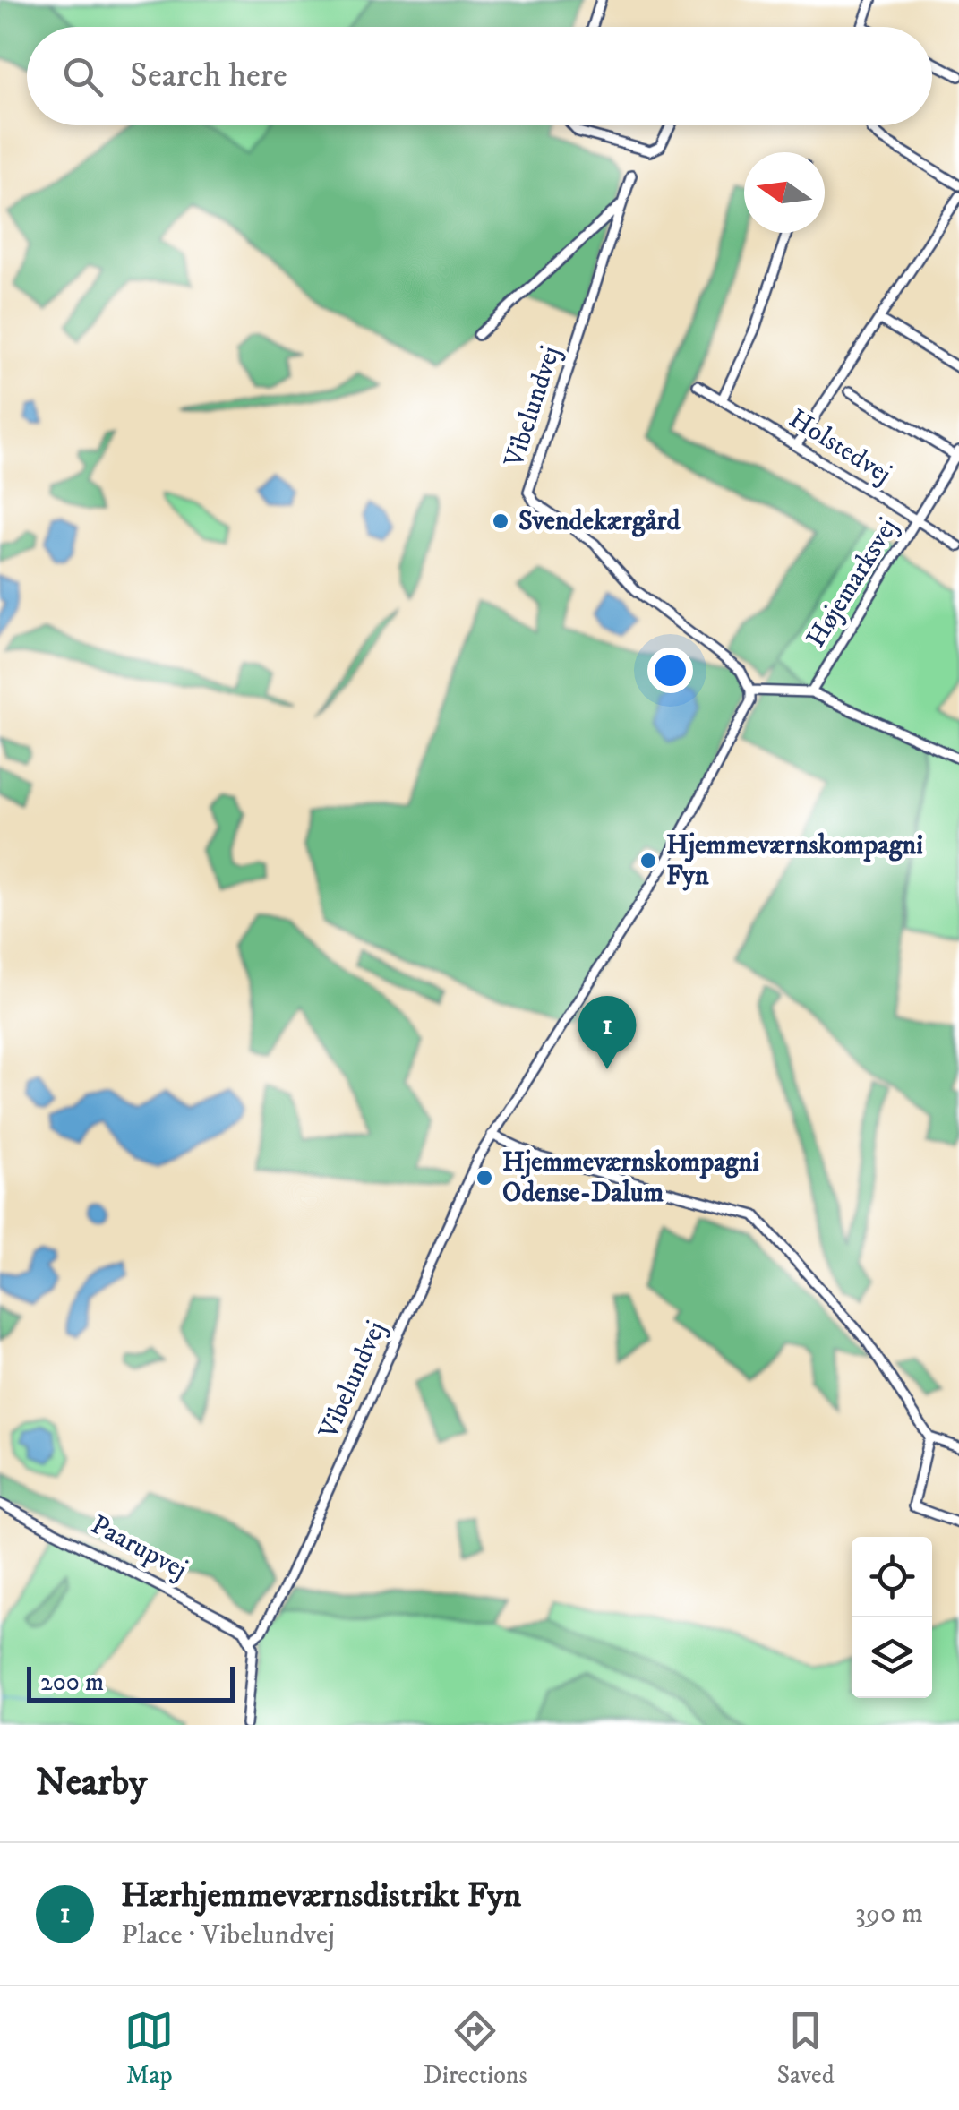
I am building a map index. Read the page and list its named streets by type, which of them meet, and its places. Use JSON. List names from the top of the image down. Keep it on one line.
{"streets":{"street":["Vibelundvej","Holstedvej","Højemarksvej","Paarupvej"]},"crossings":[["Vibelundvej","Paarupvej"],["Holstedvej","Højemarksvej"]],"places":["Svendekærgård","Hjemmeværnskompagni Fyn","Hjemmeværnskompagni Odense-Dalum"],"scale_bar":"200 m","north":"left","page":{"search":"Search here","pins":"1","scale":"200 m","heading":"Nearby","list":[{"mark":"1","name":"Hærhjemmeværnsdistrikt Fyn","note":"Place · Vibelundvej","value":"390 m"}],"nav":["Map","Directions","Saved"]}}
